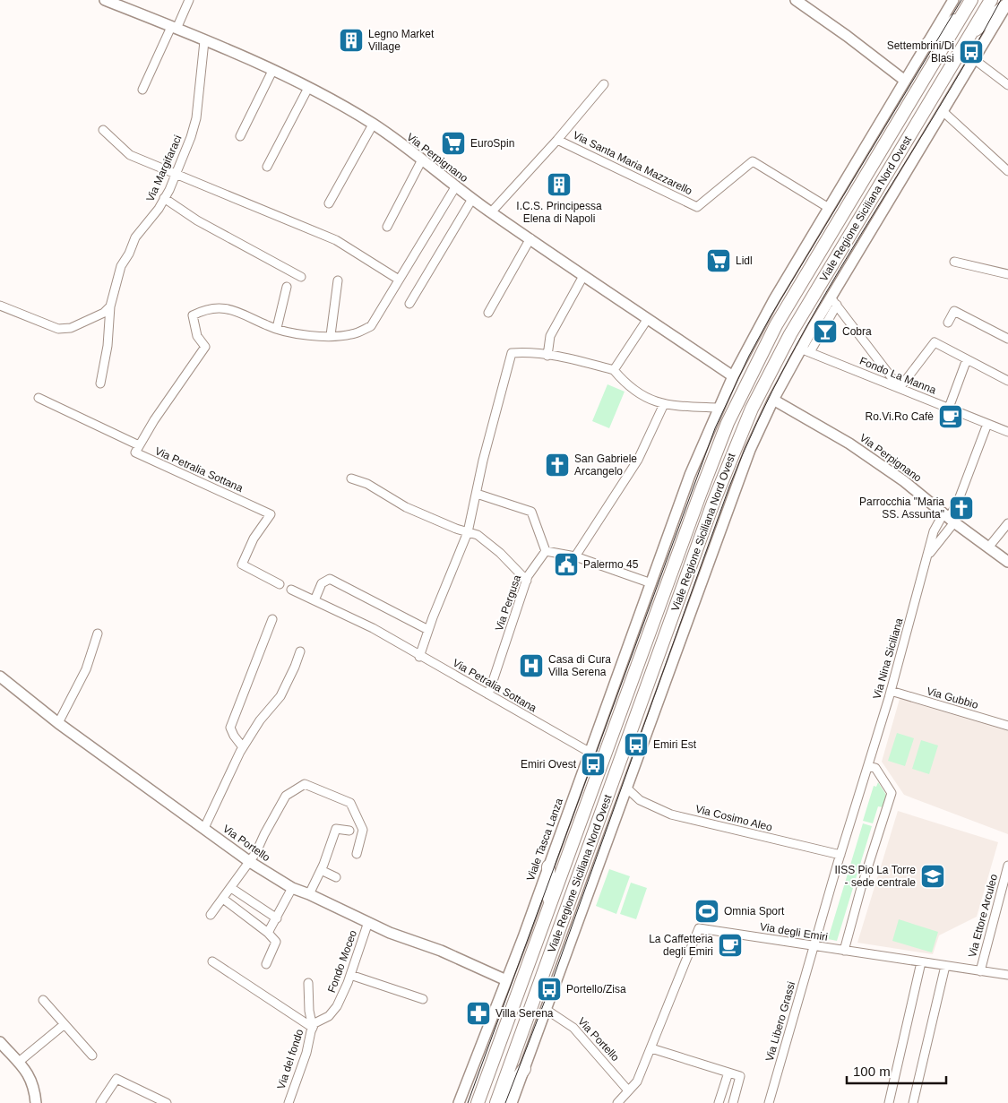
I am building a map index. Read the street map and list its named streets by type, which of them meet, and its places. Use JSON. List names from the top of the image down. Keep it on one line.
{"streets":{"main road":["Viale Regione Siciliana Nord Ovest"],"street":["Via Perpignano","Via Santa Maria Mazzarello","Via Margifaraci","Fondo La Manna","Via Petralia Sottana","Via Pergusa","Via Nina Siciliana","Via Gubbio","Via Cosimo Aleo","Viale Tasca Lanza","Via Portello","Via Ettore Arculeo","Via degli Emiri","Fondo Moceo","Via Libero Grassi","Via del fondo"]},"crossings":[["Via Perpignano","Via Margifaraci"],["Via Perpignano","Viale Regione Siciliana Nord Ovest"],["Via Perpignano","Via Nina Siciliana"],["Viale Regione Siciliana Nord Ovest","Fondo La Manna"],["Viale Regione Siciliana Nord Ovest","Via Cosimo Aleo"],["Viale Regione Siciliana Nord Ovest","Via Portello"],["Via Petralia Sottana","Via Pergusa"],["Via Petralia Sottana","Viale Tasca Lanza"],["Via Nina Siciliana","Via Gubbio"],["Via Nina Siciliana","Via Cosimo Aleo"],["Via Nina Siciliana","Via degli Emiri"],["Via Nina Siciliana","Via Libero Grassi"],["Viale Tasca Lanza","Via Portello"],["Via Portello","Via degli Emiri"],["Via Portello","Fondo Moceo"],["Via Ettore Arculeo","Via degli Emiri"],["Via degli Emiri","Via Libero Grassi"],["Fondo Moceo","Via del fondo"]],"places":{"building":["Legno Market Village","I.C.S. Principessa Elena di Napoli"],"bus stop":["Settembrini/Di Blasi","Emiri Est","Emiri Ovest","Portello/Zisa"],"supermarket":["EuroSpin","Lidl"],"bar":["Cobra"],"cafe":["Ro.Vi.Ro Cafè","La Caffetteria degli Emiri"],"church":["San Gabriele Arcangelo","Parrocchia \"Maria SS. Assunta\""],"public building":["Palermo 45"],"hospital":["Casa di Cura Villa Serena"],"school or university":["IISS Pio La Torre - sede centrale"],"sports":["Omnia Sport"],"pharmacy":["Villa Serena"]},"scale_bar":"100 m"}
